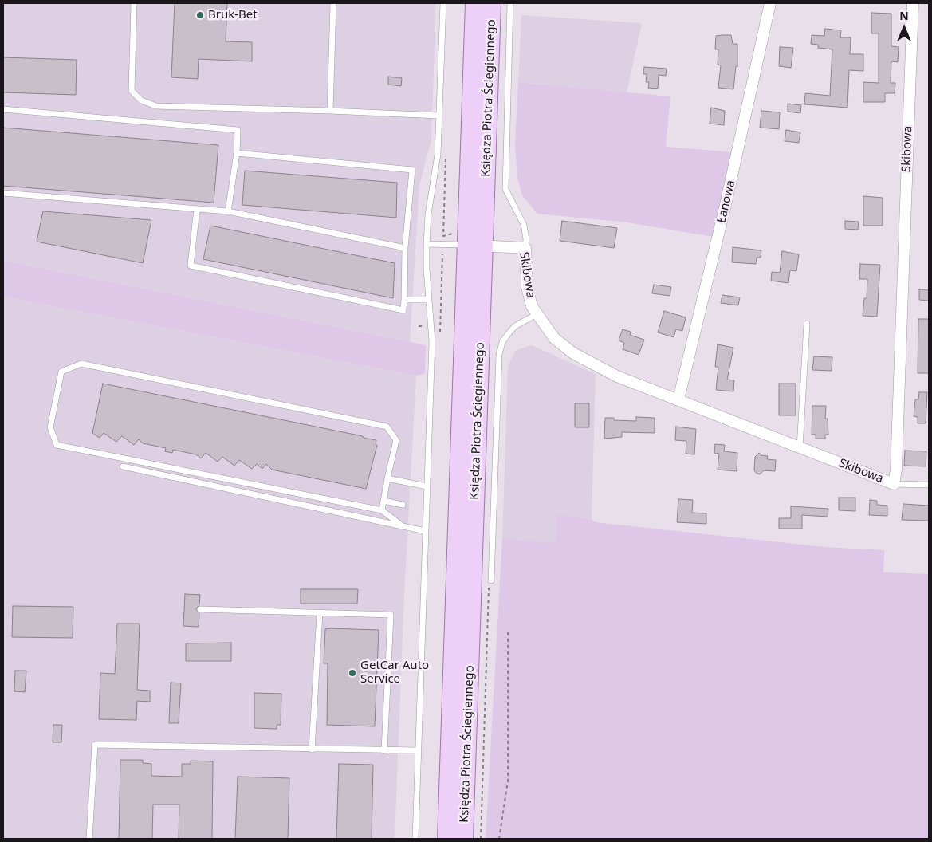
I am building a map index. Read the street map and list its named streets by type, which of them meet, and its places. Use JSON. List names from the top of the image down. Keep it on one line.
{"streets":{"main road":["Księdza Piotra Ściegiennego"],"street":["Skibowa","Łanowa"]},"crossings":[["Księdza Piotra Ściegiennego","Skibowa"],["Skibowa","Łanowa"]],"places":["Bruk-Bet","GetCar Auto Service"],"north":"top"}
